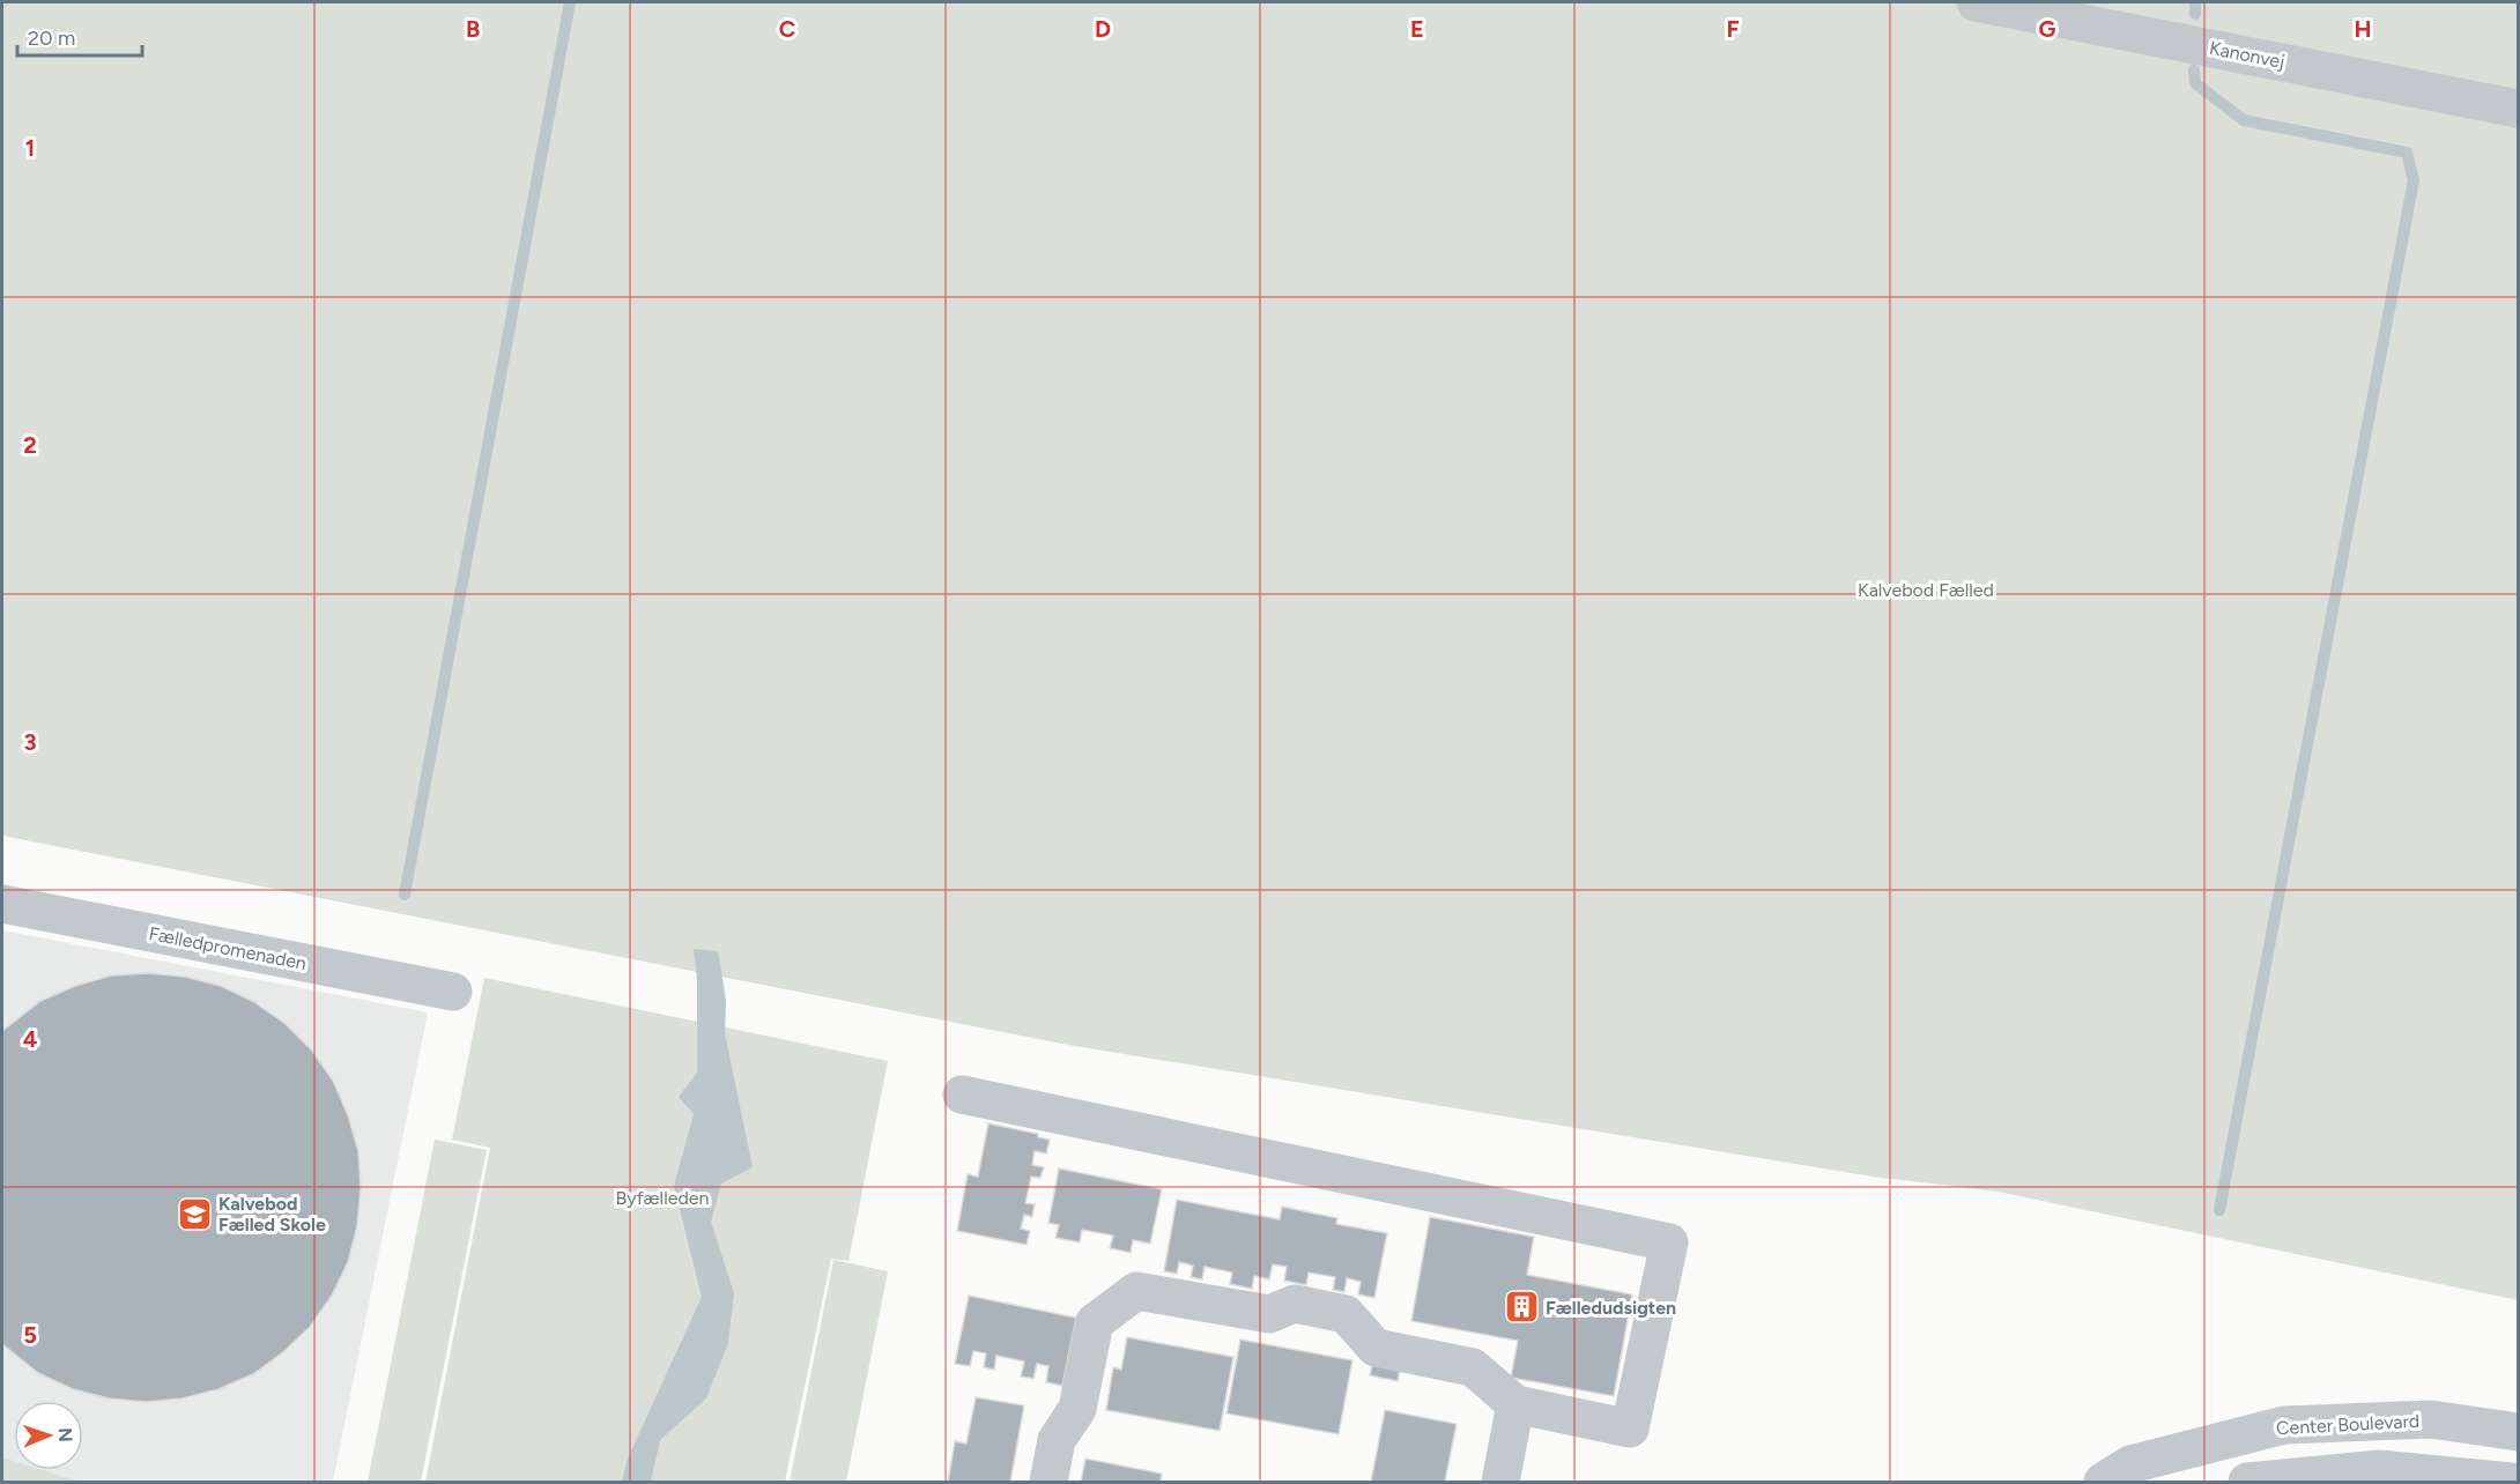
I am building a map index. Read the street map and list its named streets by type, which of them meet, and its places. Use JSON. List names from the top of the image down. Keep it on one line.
{"streets":{"street":["Kanonvej","Fælledpromenaden","Center Boulevard"]},"parks":["Kalvebod Fælled","Byfælleden"],"places":{"school or university":["Kalvebod Fælled Skole"],"building":["Fælledudsigten"]},"scale_bar":"20 m","north":"right","grid":{"columns":["B","C","D","E","F","G","H"],"rows":["1","2","3","4","5"]}}
